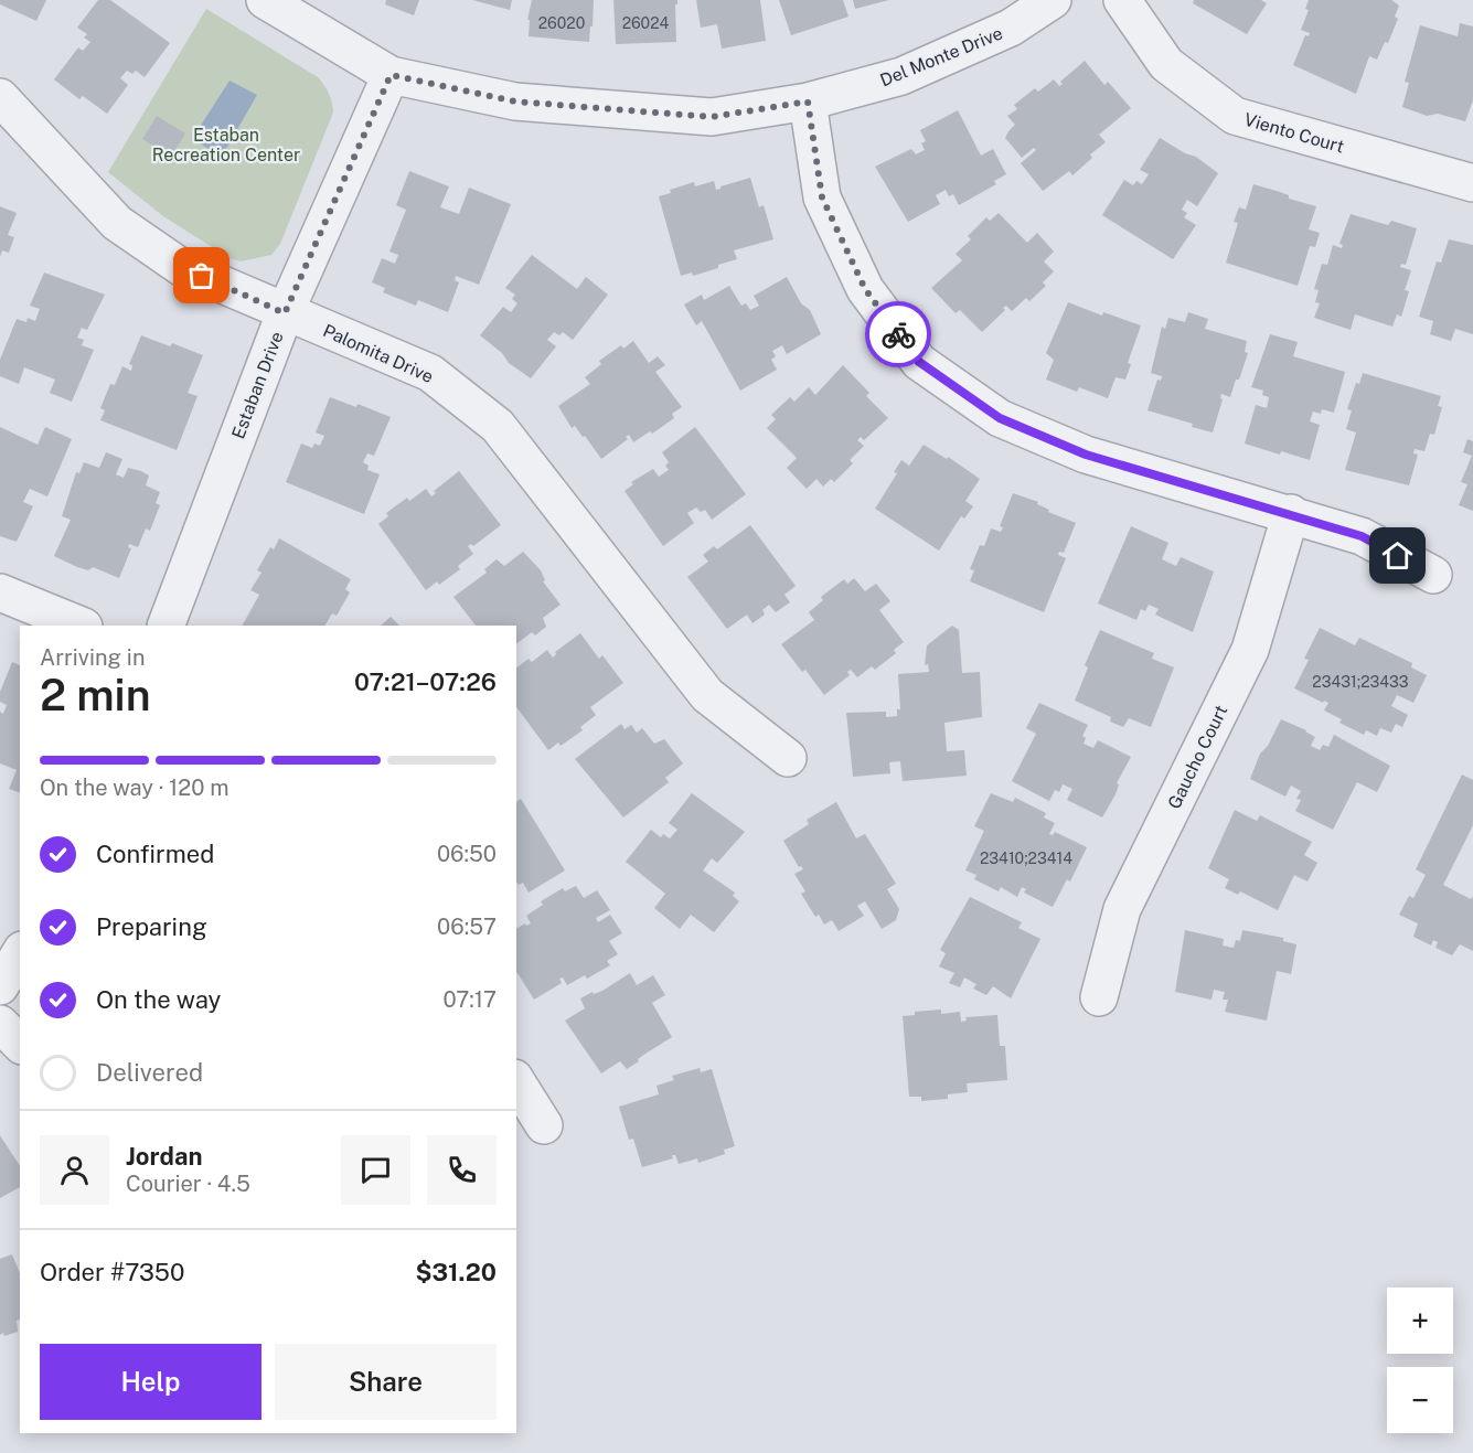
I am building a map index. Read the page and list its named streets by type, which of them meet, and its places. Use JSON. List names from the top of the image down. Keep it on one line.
{"streets":{"street":["Del Monte Drive","Viento Court","Palomita Drive","Estaban Drive","Gaucho Court"]},"crossings":[["Del Monte Drive","Estaban Drive"],["Palomita Drive","Estaban Drive"]],"parks":["Estaban Recreation Center"],"house_numbers":["26020","26024","23431;23433","23410;23414"],"page":{"heading":["2 min","Arriving in","07:21–07:26"],"panel":["Jordan","Courier · 4.5","Order #7350","$31.20"],"bar":"On the way · 120 m","list":[["Confirmed","06:50"],["Preparing","06:57"],["On the way","07:17"],"Delivered"],"map_buttons":["+","−"],"buttons":["Help","Share"]}}
